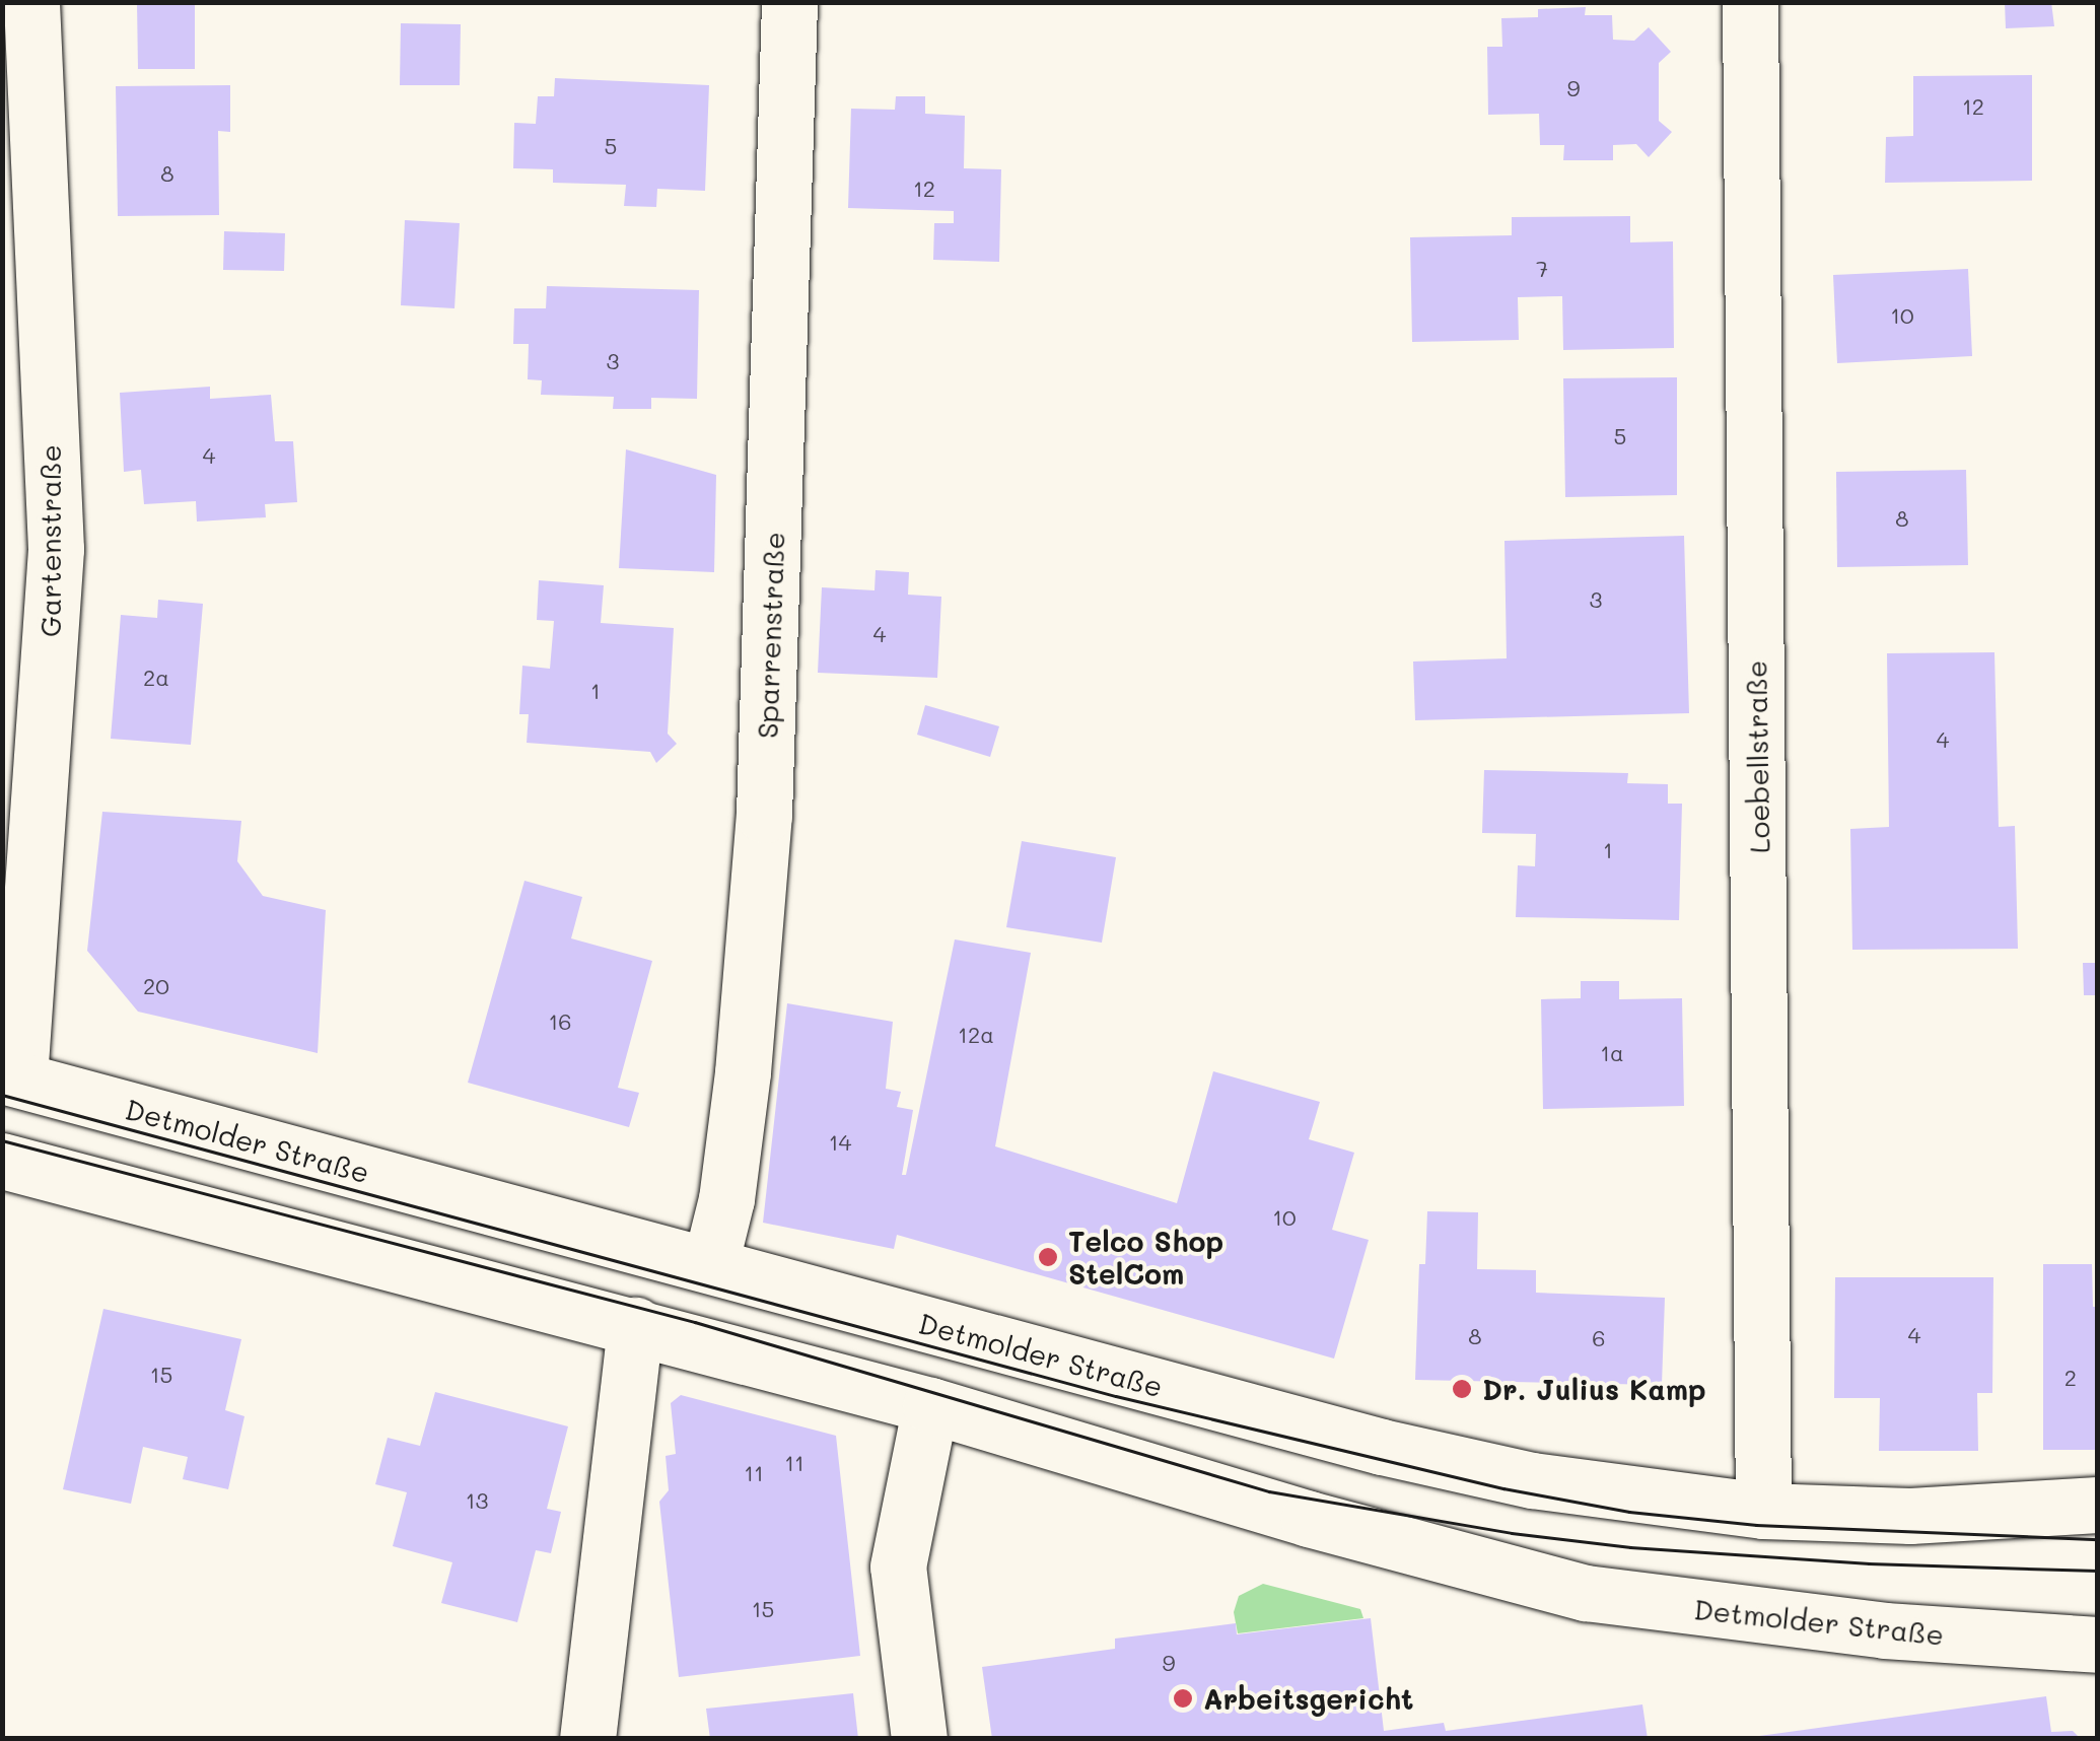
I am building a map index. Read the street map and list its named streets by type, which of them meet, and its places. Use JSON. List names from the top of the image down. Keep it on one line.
{"streets":{"main road":["Gartenstraße","Sparrenstraße","Loebellstraße","Detmolder Straße"]},"crossings":[["Gartenstraße","Detmolder Straße"],["Sparrenstraße","Detmolder Straße"],["Loebellstraße","Detmolder Straße"]],"places":["Telco Shop StelCom","Dr. Julius Kamp","Arbeitsgericht"],"house_numbers":["9","12","5","8","12","7","10","3","5","4","8","3","4","2a","1","4","1","20","16","12a","1a","14","10","4","8","6","15","2","11","11","13","15","9"]}
